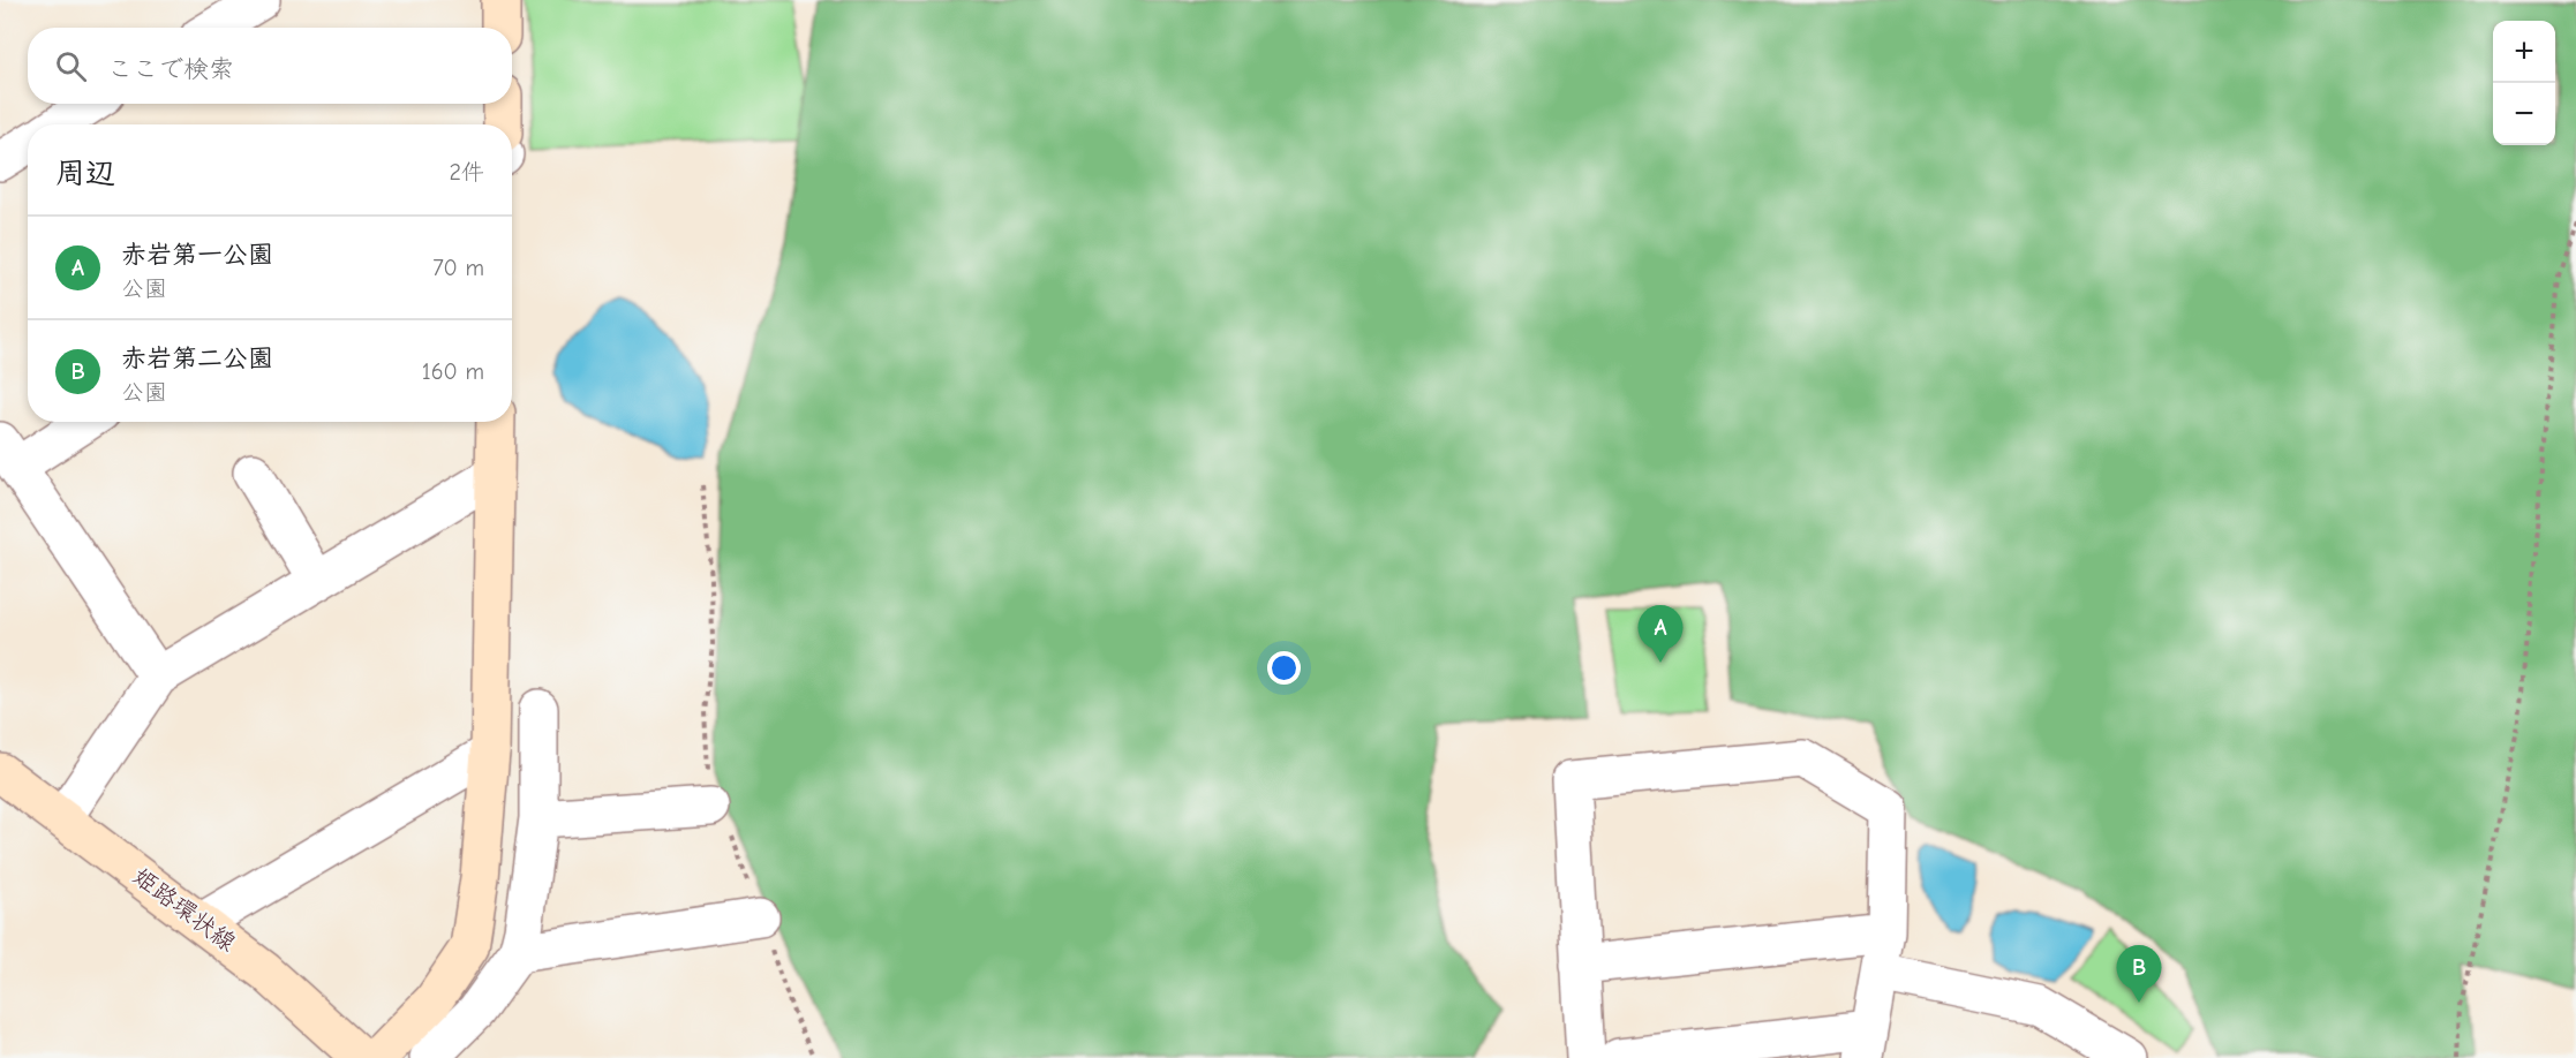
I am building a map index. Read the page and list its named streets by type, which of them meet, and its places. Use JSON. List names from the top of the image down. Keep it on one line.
{"streets":{"street":["姫路環状線"]},"page":{"map_buttons":["+","−"],"search":"ここで検索","heading":["周辺","2件"],"list":[{"mark":"A","name":"赤岩第一公園","note":"公園","value":"70 m"},{"mark":"B","name":"赤岩第二公園","note":"公園","value":"160 m"}],"pins":["A","B"]}}
